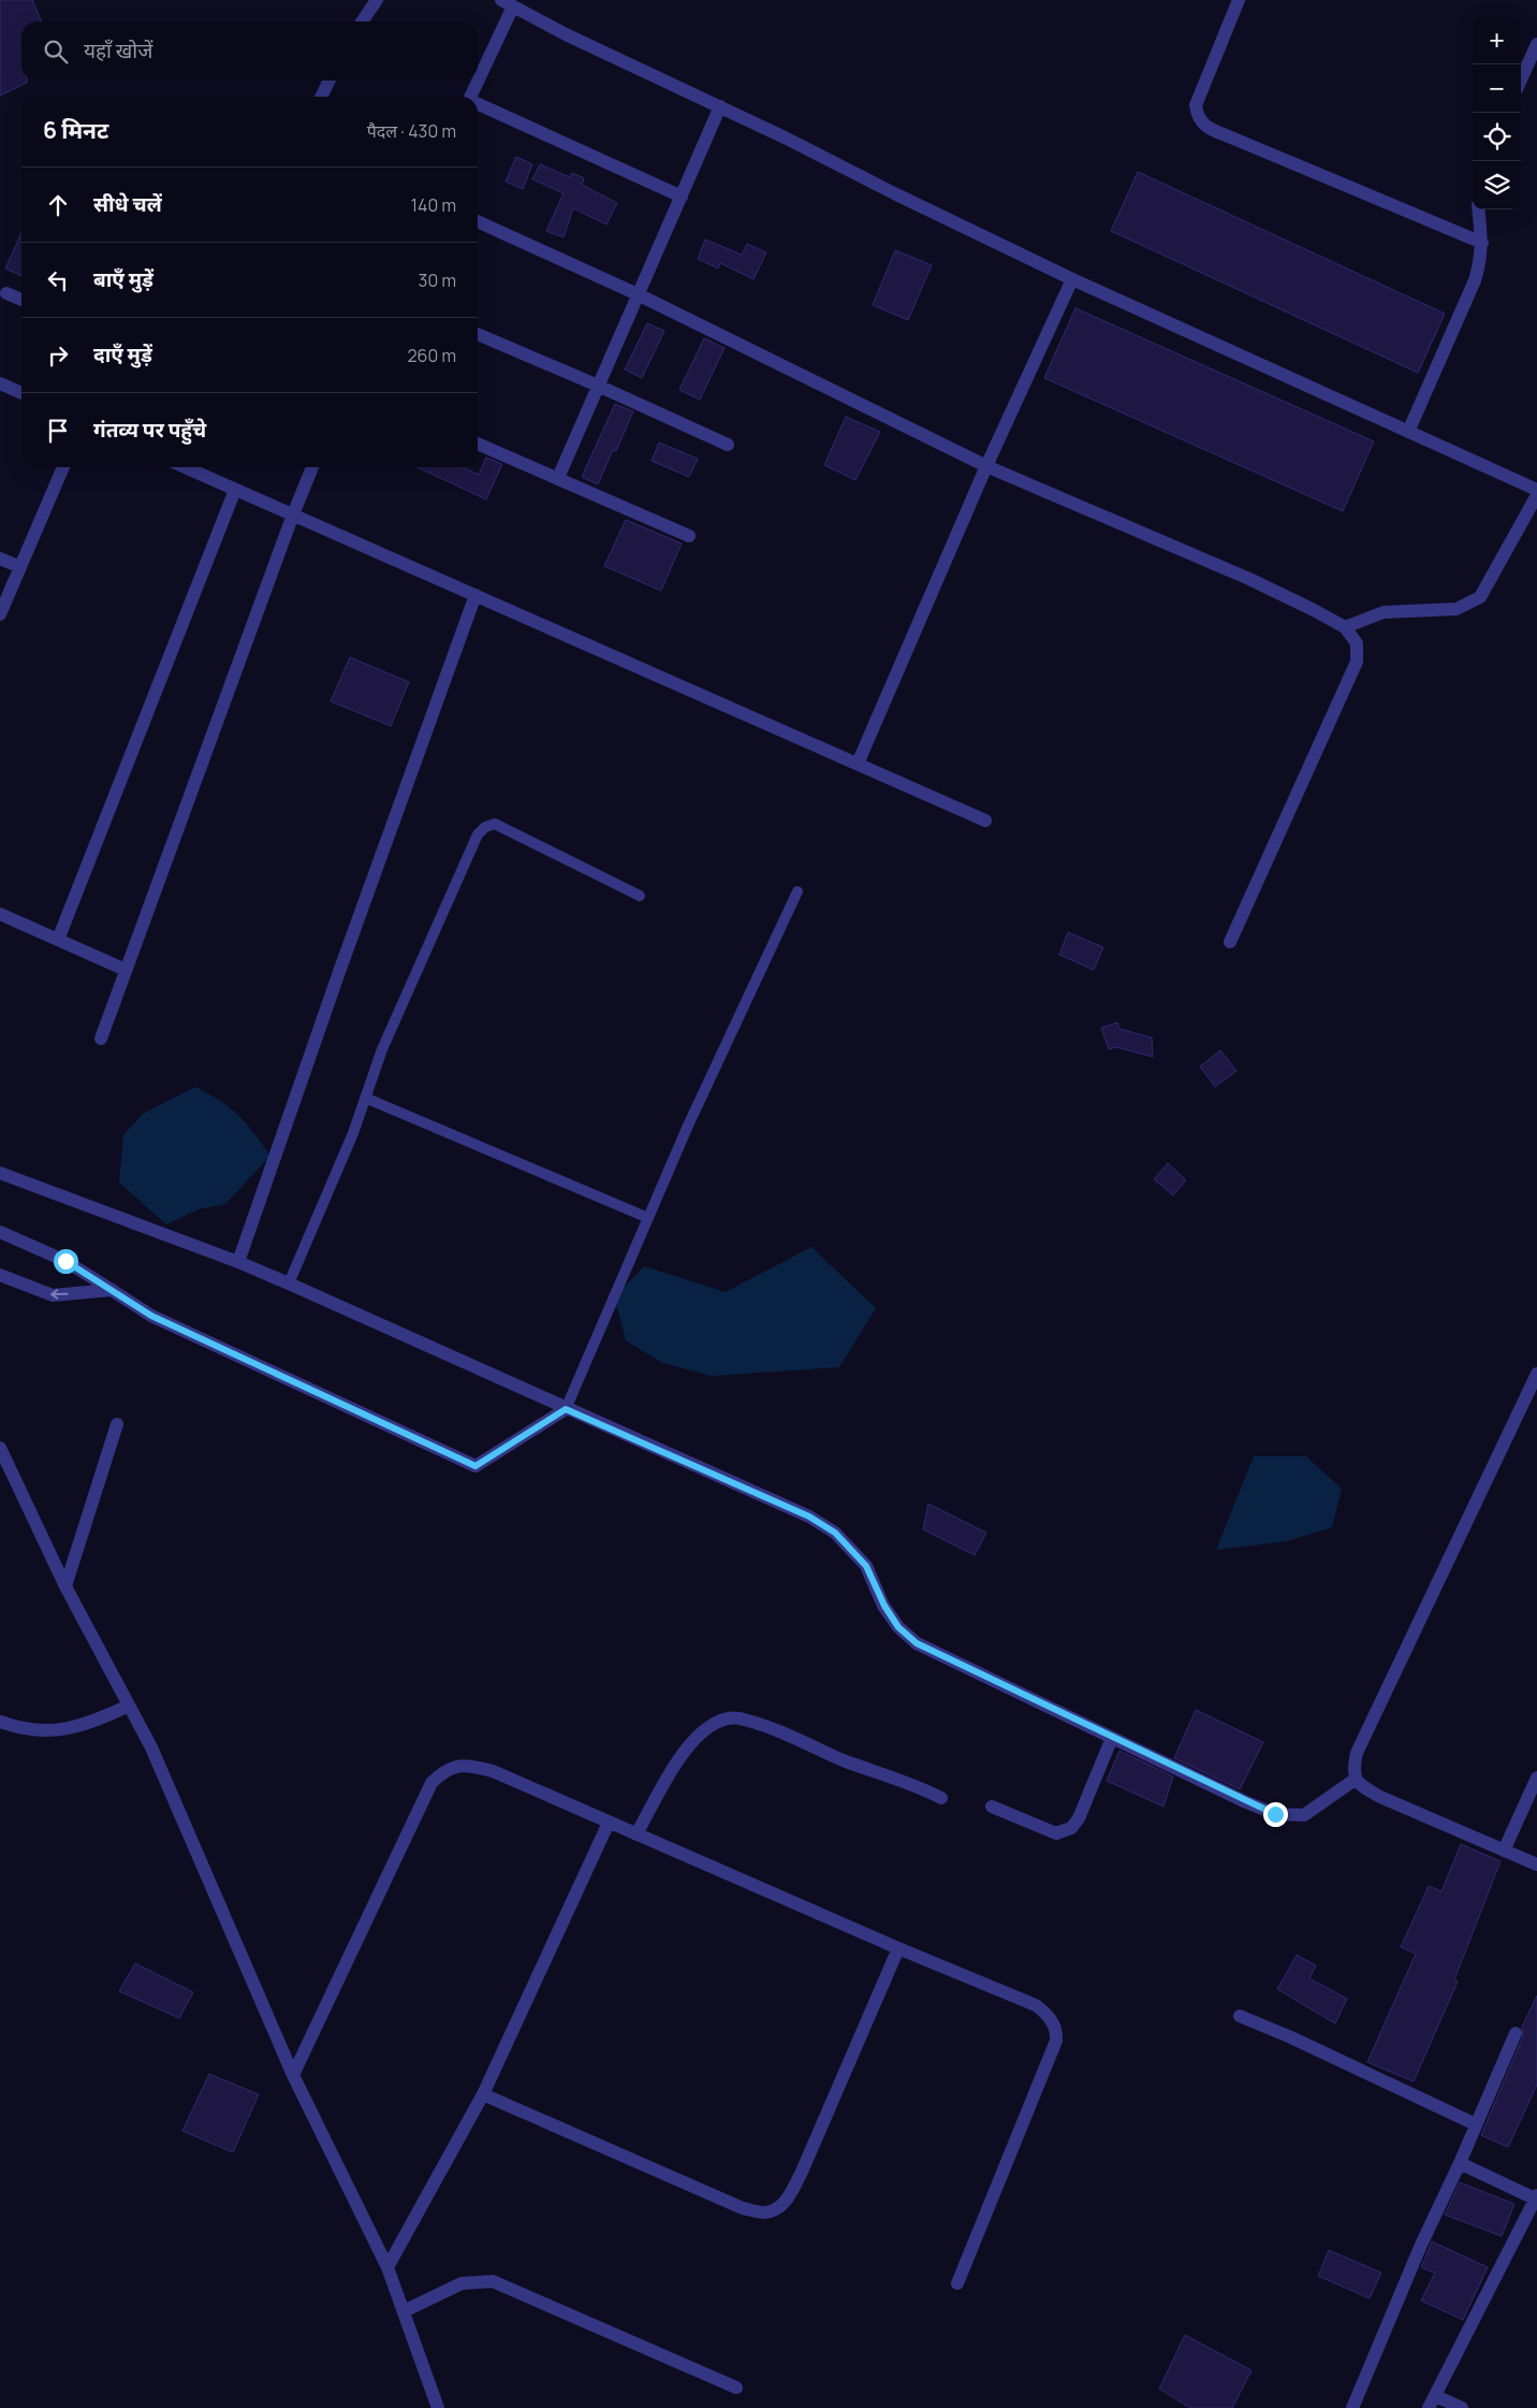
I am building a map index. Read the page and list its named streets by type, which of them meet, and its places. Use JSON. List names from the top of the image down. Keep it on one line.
{"page":{"map_buttons":["+","−"],"search":"यहाँ खोजें","heading":["6 मिनट","पैदल · 430 m"],"list":[["सीधे चलें","140 m"],["बाएँ मुड़ें","30 m"],["दाएँ मुड़ें","260 m"],"गंतव्य पर पहुँचे"]}}
